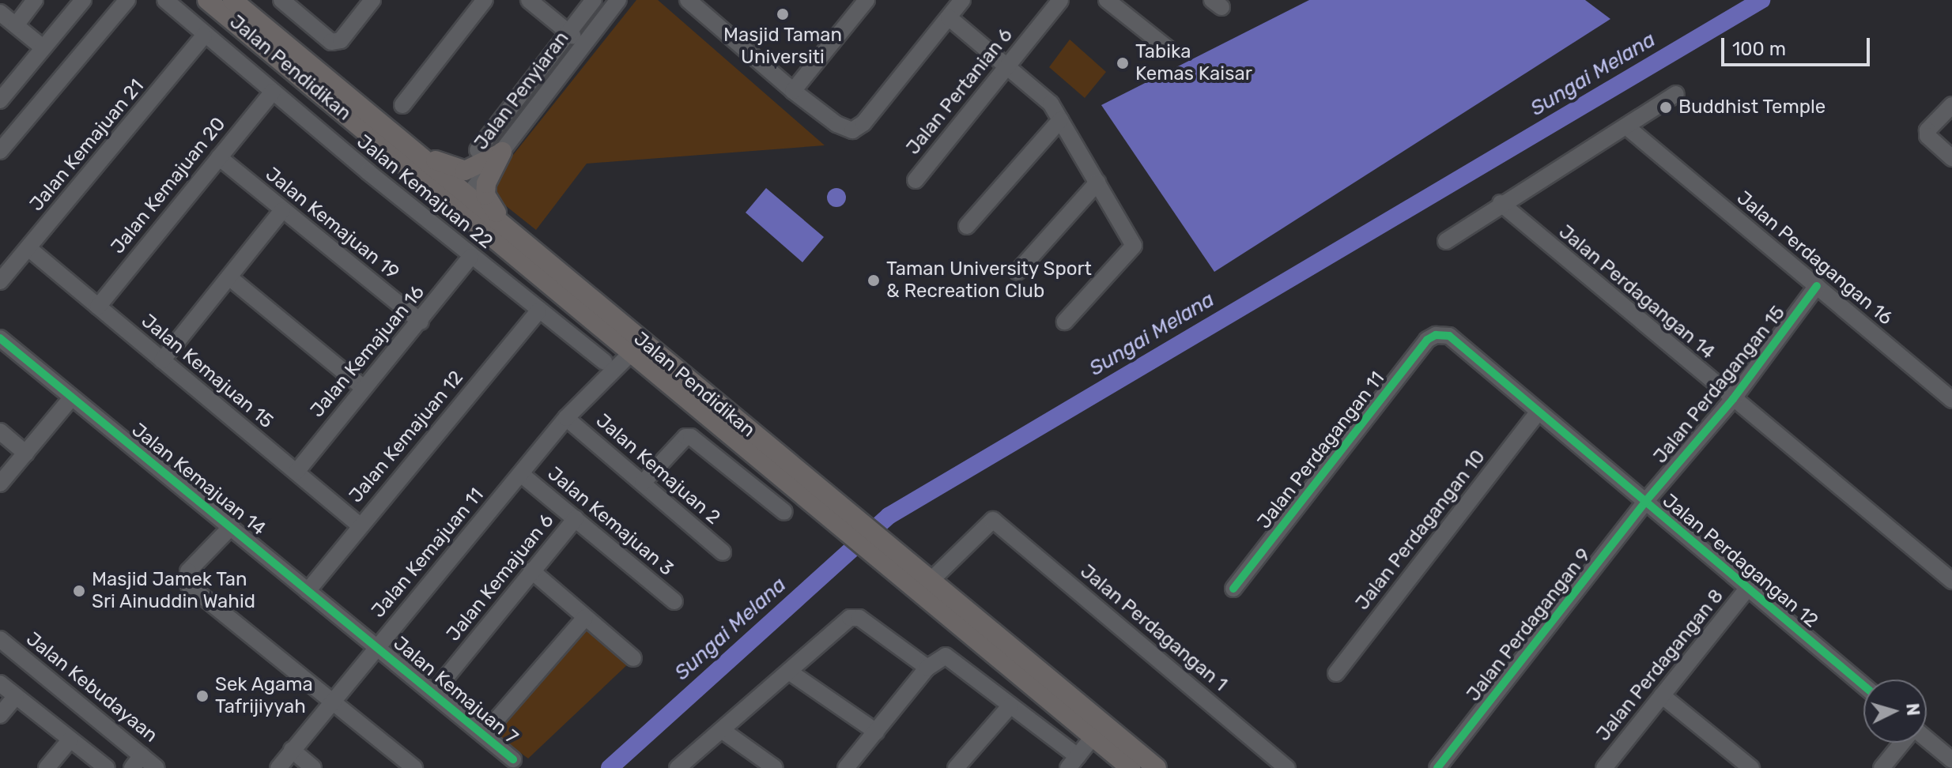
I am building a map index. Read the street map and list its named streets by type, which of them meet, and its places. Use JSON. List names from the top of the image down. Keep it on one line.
{"streets":{"main road":["Jalan Pendidikan"],"street":["Jalan Penyiaran","Jalan Pertanian 6","Jalan Kemajuan 21","Jalan Kemajuan 20","Jalan Kemajuan 22","Jalan Kemajuan 19","Jalan Perdagangan 16","Jalan Perdagangan 14","Jalan Kemajuan 16","Jalan Kemajuan 15","Jalan Perdagangan 15","Jalan Kemajuan 12","Jalan Perdagangan 11","Jalan Kemajuan 2","Jalan Kemajuan 14","Jalan Kemajuan 3","Jalan Perdagangan 10","Jalan Kemajuan 11","Jalan Perdagangan 12","Jalan Kemajuan 6","Jalan Perdagangan 9","Jalan Perdagangan 1","Jalan Perdagangan 8","Jalan Kebudayaan","Jalan Kemajuan 7"]},"crossings":[["Jalan Pendidikan","Jalan Penyiaran"],["Jalan Pendidikan","Jalan Kemajuan 11"],["Jalan Pendidikan","Jalan Perdagangan 1"],["Jalan Kemajuan 21","Jalan Kemajuan 22"],["Jalan Kemajuan 21","Jalan Kemajuan 15"],["Jalan Kemajuan 20","Jalan Kemajuan 22"],["Jalan Kemajuan 20","Jalan Kemajuan 19"],["Jalan Kemajuan 20","Jalan Kemajuan 15"],["Jalan Kemajuan 22","Jalan Kemajuan 16"],["Jalan Kemajuan 22","Jalan Kemajuan 12"],["Jalan Kemajuan 22","Jalan Kemajuan 11"],["Jalan Kemajuan 19","Jalan Kemajuan 16"],["Jalan Perdagangan 16","Jalan Perdagangan 15"],["Jalan Perdagangan 14","Jalan Perdagangan 15"],["Jalan Kemajuan 16","Jalan Kemajuan 15"],["Jalan Kemajuan 15","Jalan Kemajuan 12"],["Jalan Perdagangan 15","Jalan Perdagangan 12"],["Jalan Perdagangan 15","Jalan Perdagangan 9"],["Jalan Kemajuan 12","Jalan Kemajuan 14"],["Jalan Perdagangan 11","Jalan Perdagangan 12"],["Jalan Kemajuan 2","Jalan Kemajuan 11"],["Jalan Kemajuan 14","Jalan Kemajuan 11"],["Jalan Kemajuan 14","Jalan Kemajuan 7"],["Jalan Kemajuan 3","Jalan Kemajuan 11"],["Jalan Kemajuan 3","Jalan Kemajuan 6"],["Jalan Perdagangan 10","Jalan Perdagangan 12"],["Jalan Kemajuan 11","Jalan Kemajuan 7"],["Jalan Perdagangan 12","Jalan Perdagangan 9"],["Jalan Perdagangan 12","Jalan Perdagangan 8"],["Jalan Kemajuan 6","Jalan Kemajuan 7"]],"water":["Sungai Melana"],"places":["Masjid Taman Universiti","Tabika Kemas Kaisar","Buddhist Temple","Taman University Sport & Recreation Club","Masjid Jamek Tan Sri Ainuddin Wahid","Sek Agama Tafrijiyyah"],"scale_bar":"100 m","north":"right"}
